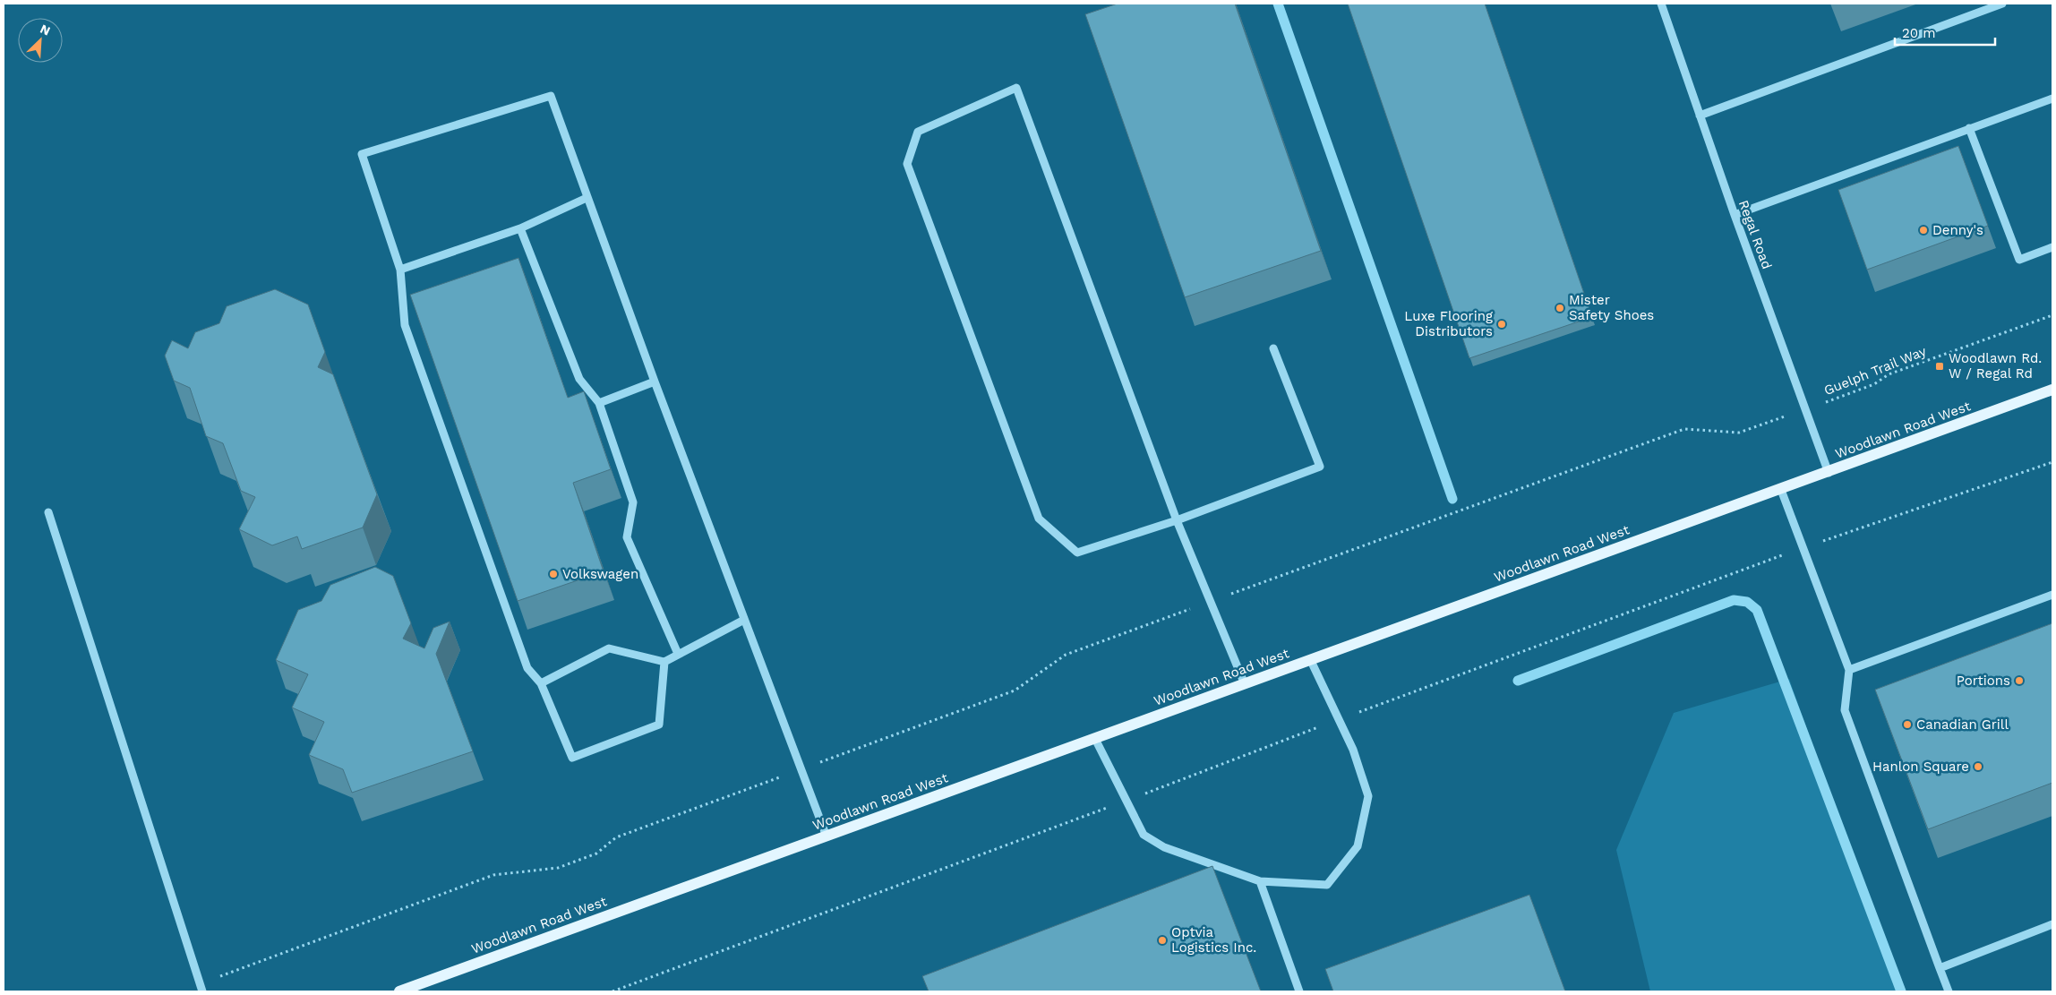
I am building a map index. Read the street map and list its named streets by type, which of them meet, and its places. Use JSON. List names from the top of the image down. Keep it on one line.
{"streets":{"main road":["Woodlawn Road West"],"street":["Regal Road"],"path":["Guelph Trail Way"]},"crossings":[["Regal Road","Guelph Trail Way"],["Regal Road","Woodlawn Road West"]],"places":{"other":["Denny's","Mister Safety Shoes","Luxe Flooring Distributors","Volkswagen","Portions","Canadian Grill","Hanlon Square","Optvia Logistics Inc."],"transit":["Woodlawn Rd. W / Regal Rd"]},"scale_bar":"20 m","north":"top right"}
